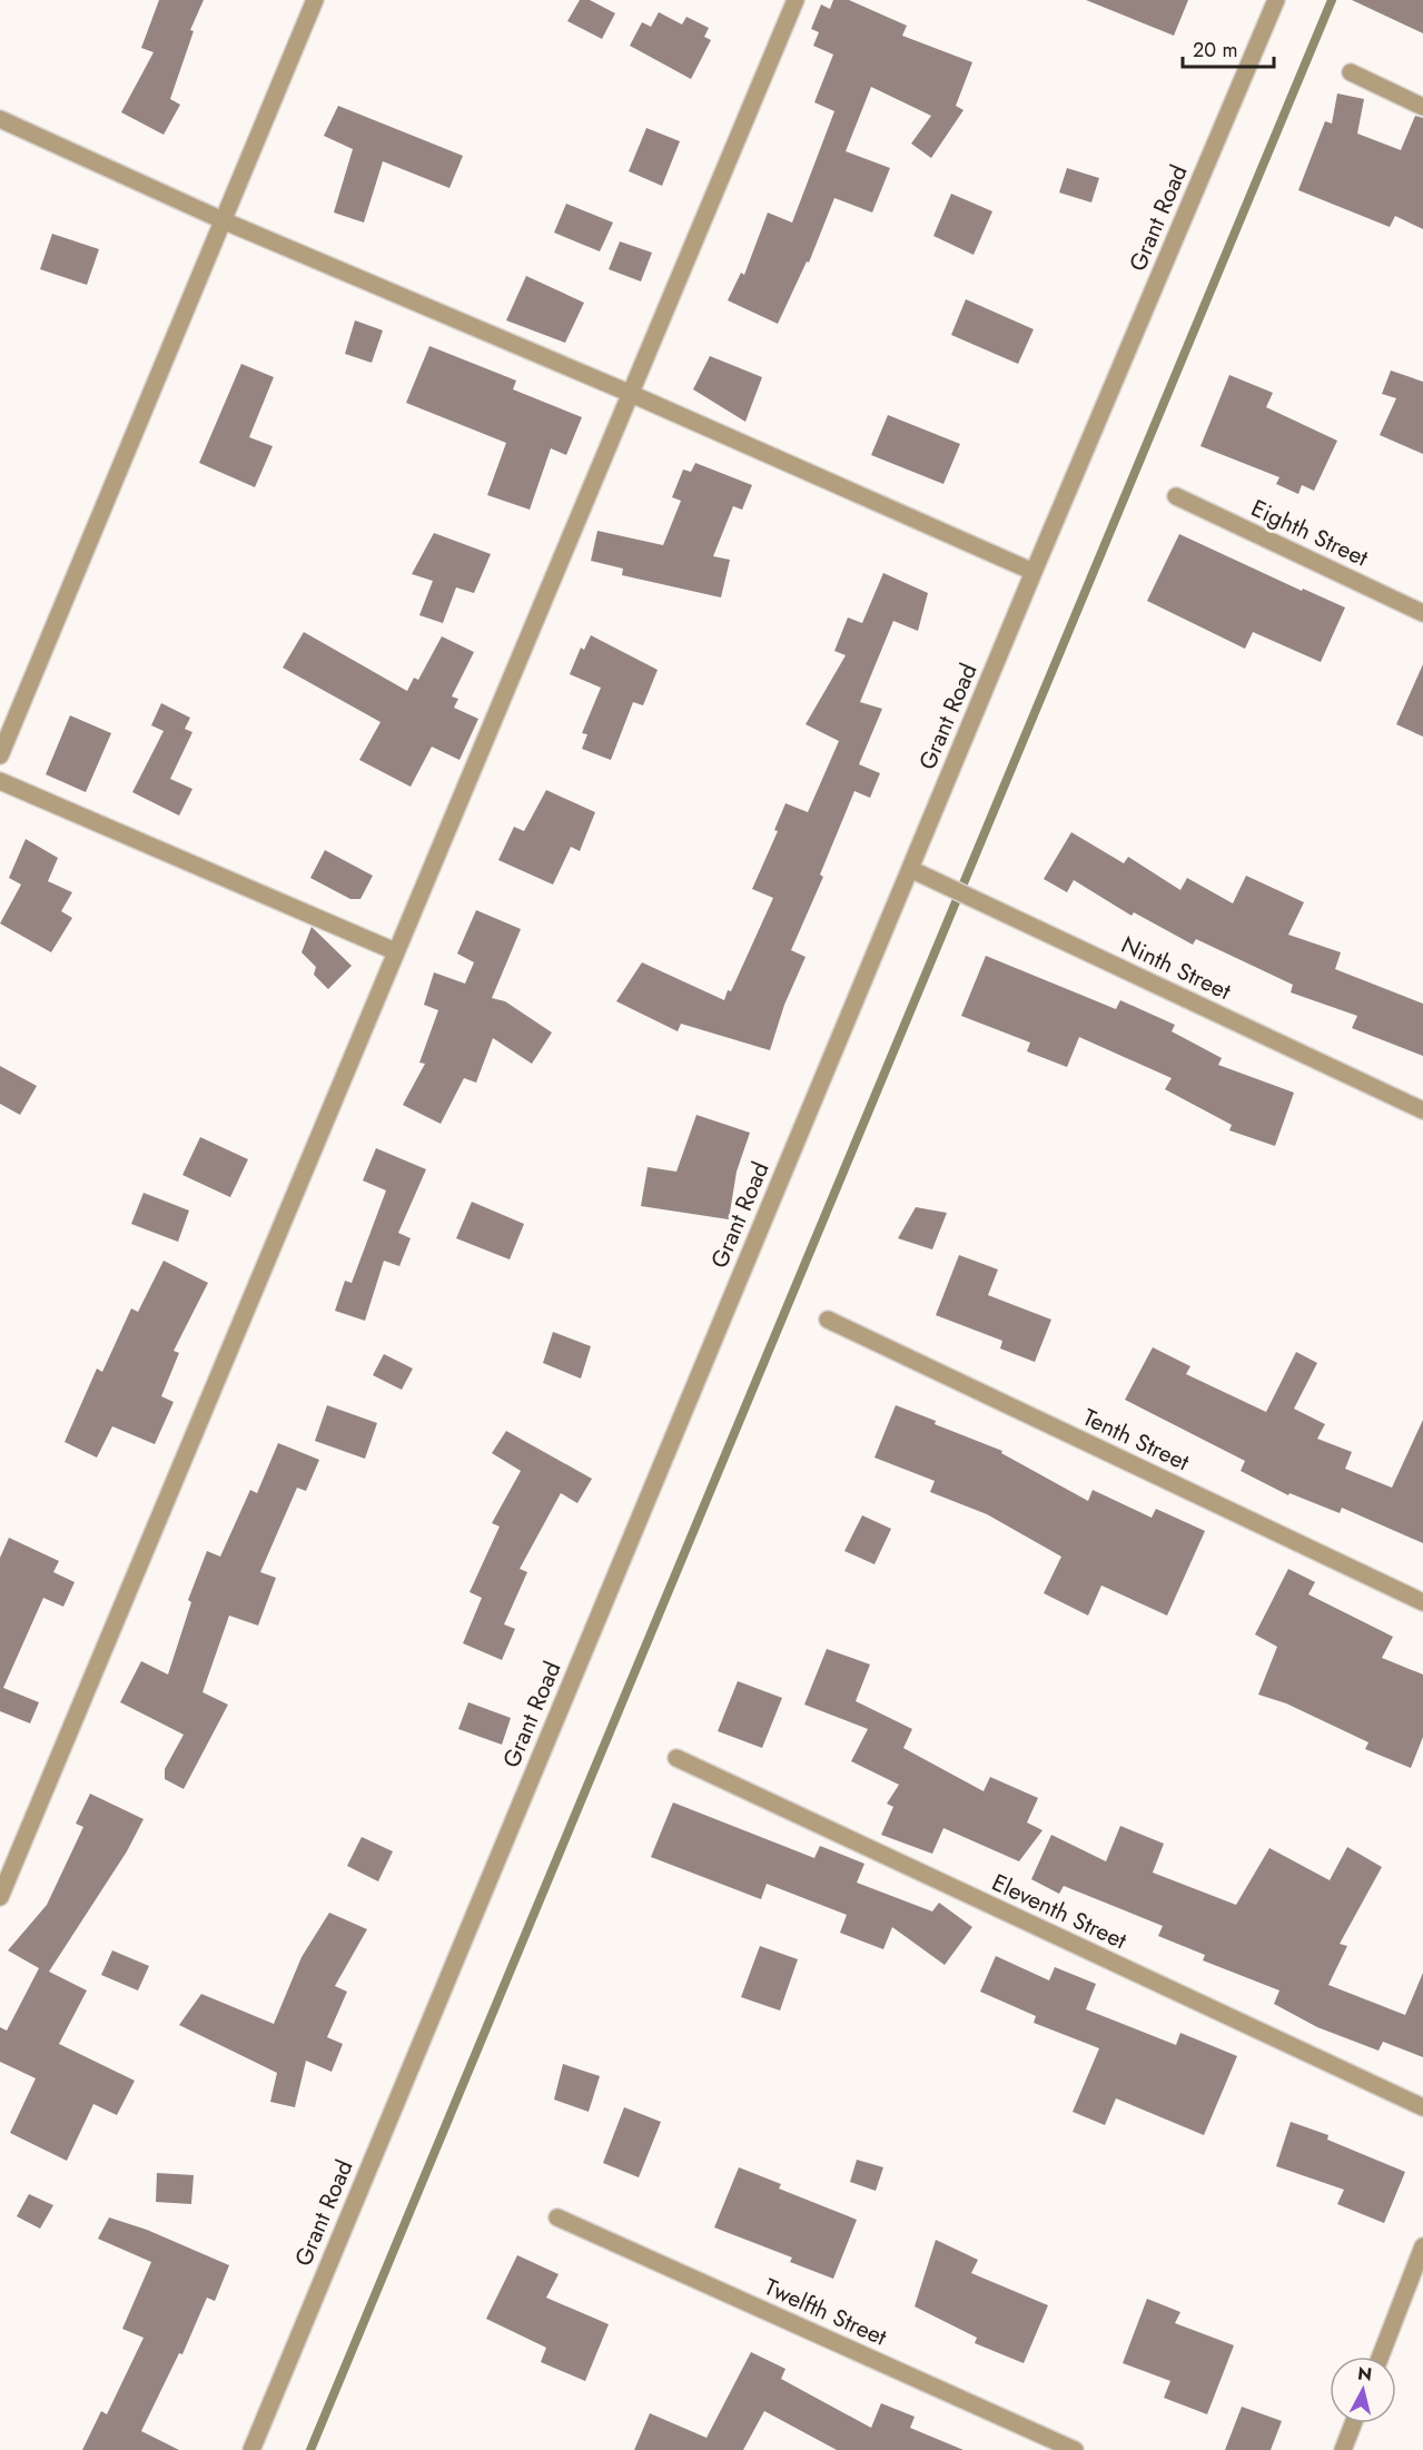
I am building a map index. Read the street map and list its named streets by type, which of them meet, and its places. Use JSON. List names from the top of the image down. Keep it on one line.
{"streets":{"street":["Grant Road","Eighth Street","Ninth Street","Tenth Street","Eleventh Street","Twelfth Street"]},"crossings":[["Grant Road","Ninth Street"]],"scale_bar":"20 m","north":"top"}
